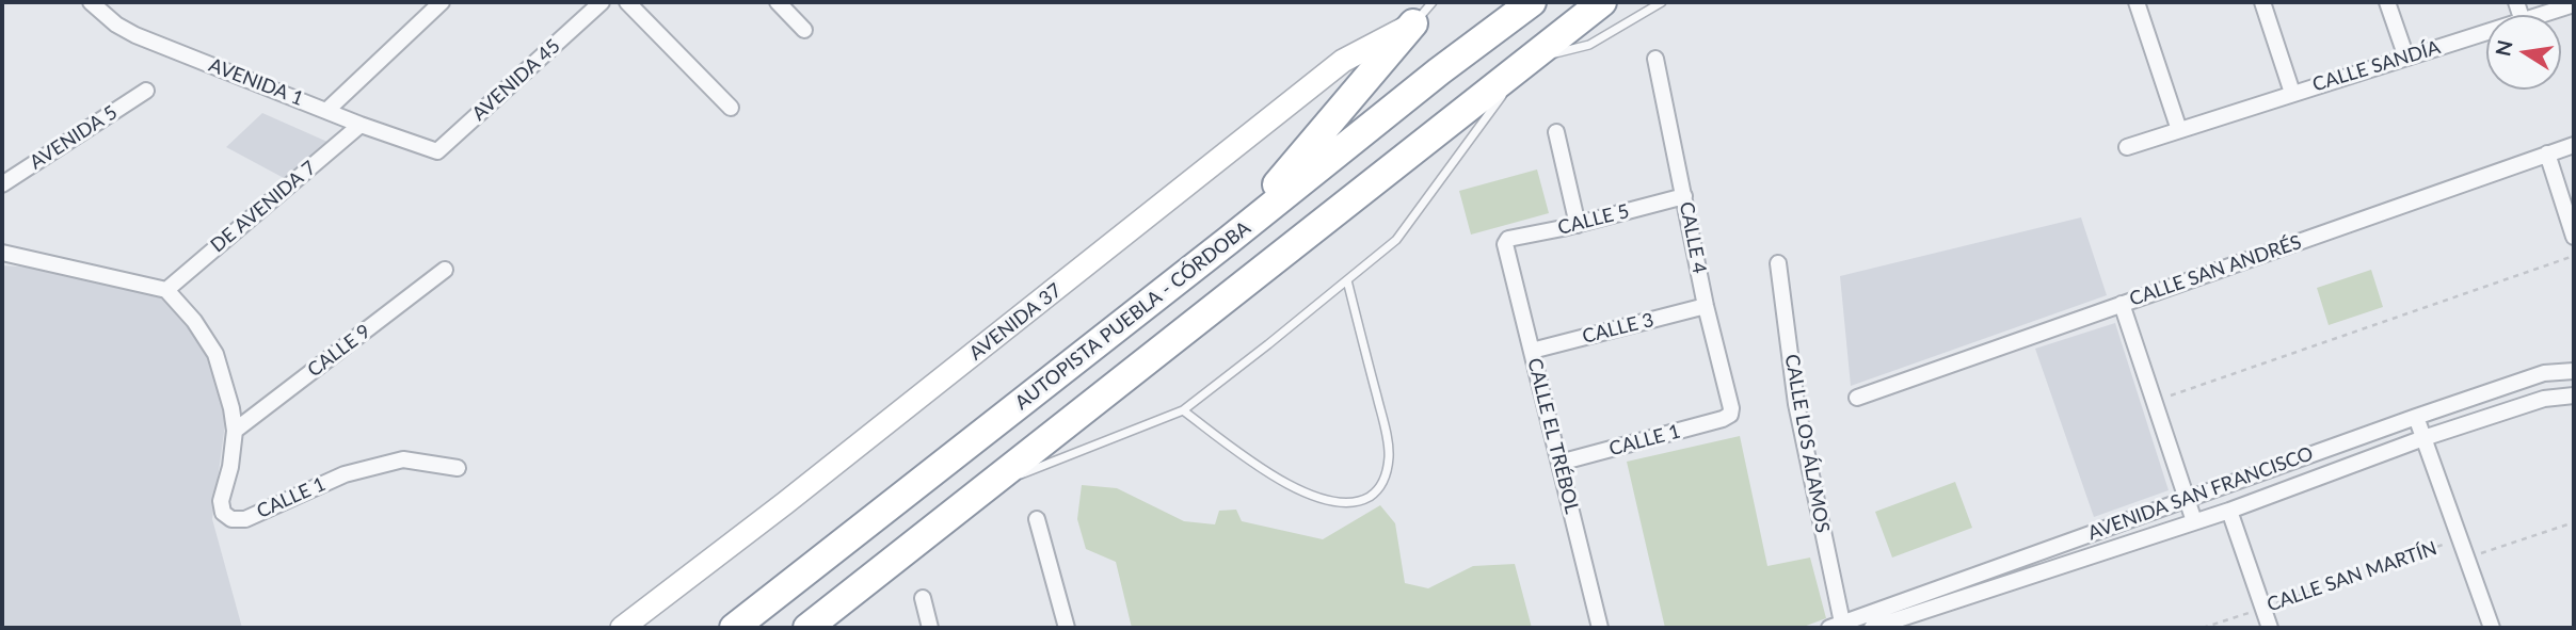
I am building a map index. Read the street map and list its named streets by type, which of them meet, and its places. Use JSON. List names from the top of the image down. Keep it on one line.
{"streets":{"highway":["AUTOPISTA PUEBLA - CÓRDOBA"],"street":["CALLE SANDÍA","AVENIDA 45","AVENIDA 1","AVENIDA 5","DE AVENIDA 7","CALLE 5","CALLE 4","CALLE SAN ANDRÉS","AVENIDA 37","CALLE 3","CALLE 9","CALLE EL TRÉBOL","CALLE 1","CALLE LOS ÁLAMOS","AVENIDA SAN FRANCISCO"],"path":["CALLE SAN MARTÍN"]},"crossings":[["AVENIDA 45","AVENIDA 1"],["AVENIDA 1","DE AVENIDA 7"],["DE AVENIDA 7","CALLE 1"],["CALLE 5","CALLE 4"],["CALLE 5","CALLE EL TRÉBOL"],["CALLE 4","CALLE 3"],["CALLE 4","CALLE 1"],["CALLE 3","CALLE EL TRÉBOL"],["CALLE 9","CALLE 1"],["CALLE EL TRÉBOL","CALLE 1"],["CALLE LOS ÁLAMOS","AVENIDA SAN FRANCISCO"]],"north":"left"}
